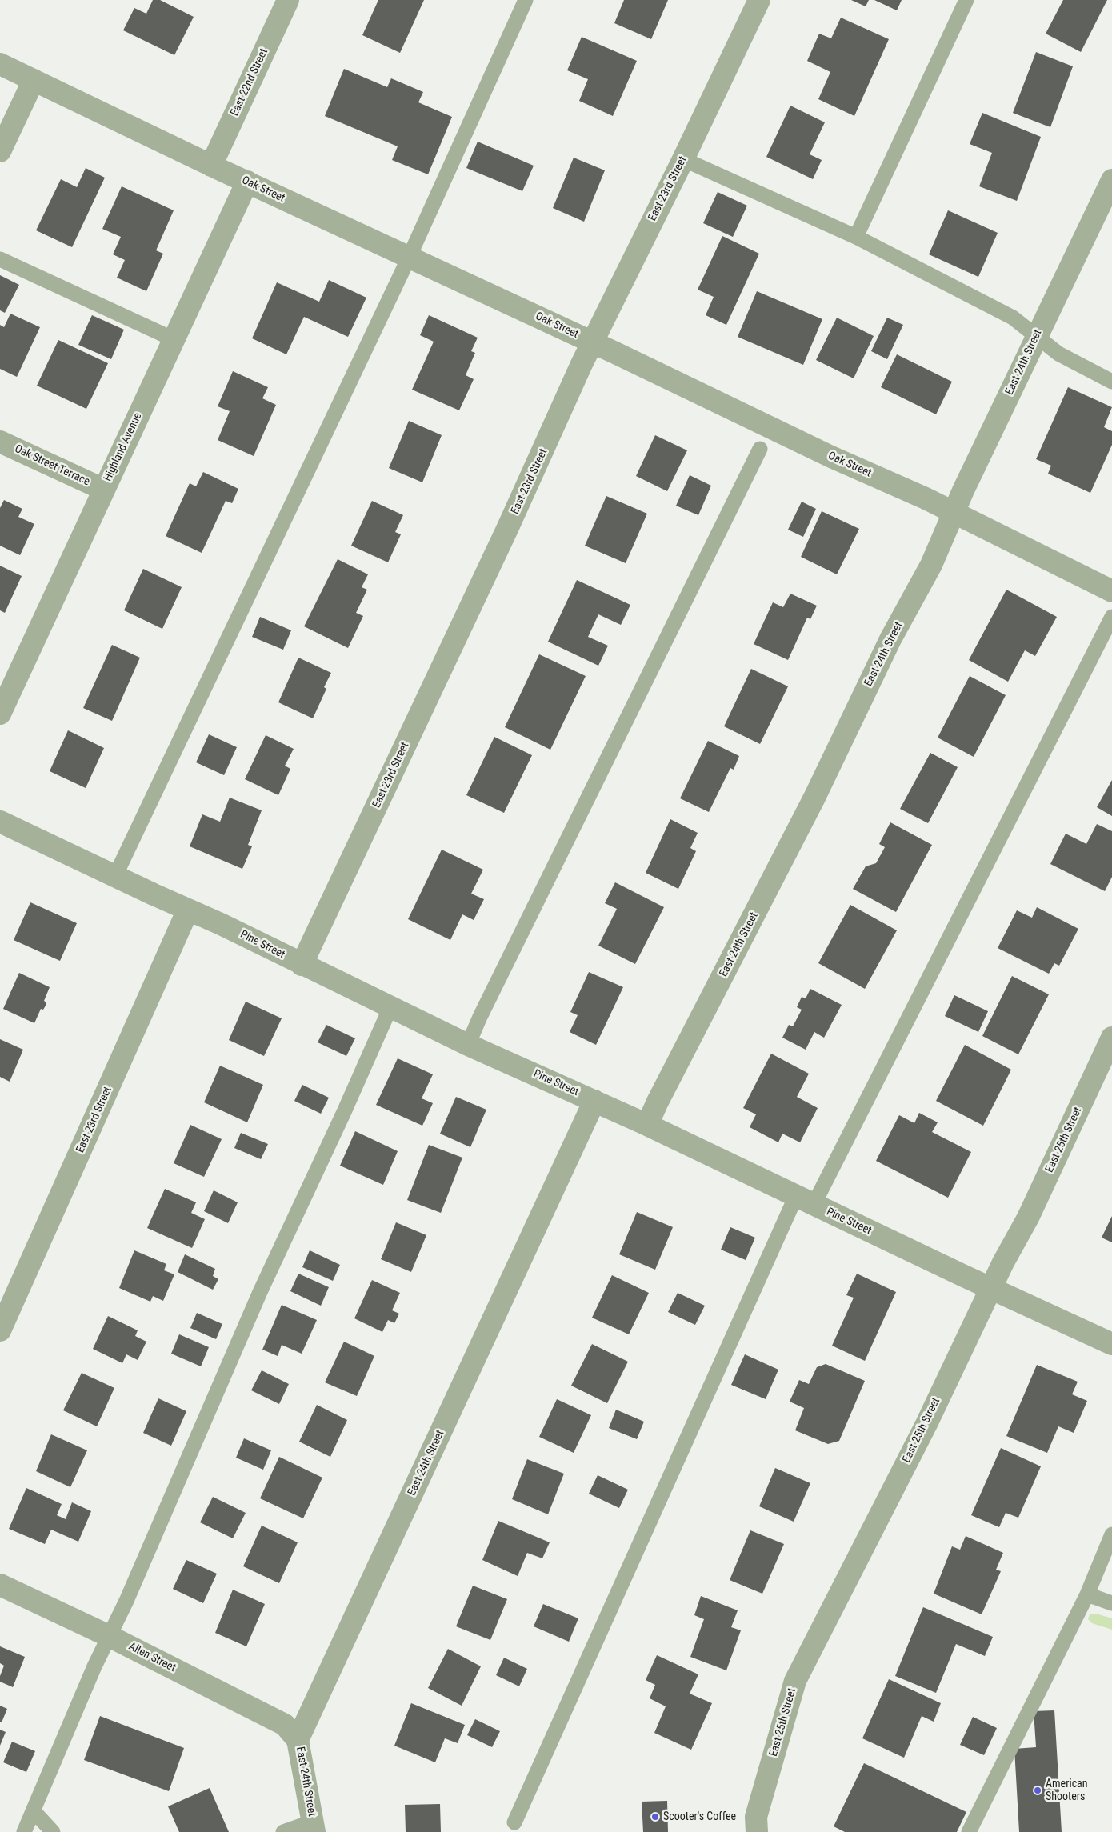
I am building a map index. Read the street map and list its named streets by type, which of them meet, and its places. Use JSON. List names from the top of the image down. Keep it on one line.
{"streets":{"street":["East 22nd Street","East 23rd Street","Oak Street","East 24th Street","Highland Avenue","Oak Street Terrace","Pine Street","East 25th Street","Allen Street"]},"crossings":[["East 22nd Street","Oak Street"],["East 23rd Street","Oak Street"],["East 23rd Street","Pine Street"],["Oak Street","East 24th Street"],["Oak Street","Highland Avenue"],["East 24th Street","Pine Street"],["East 24th Street","Allen Street"],["Highland Avenue","Oak Street Terrace"],["Pine Street","East 25th Street"]],"places":["American Shooters","Scooter's Coffee"]}
